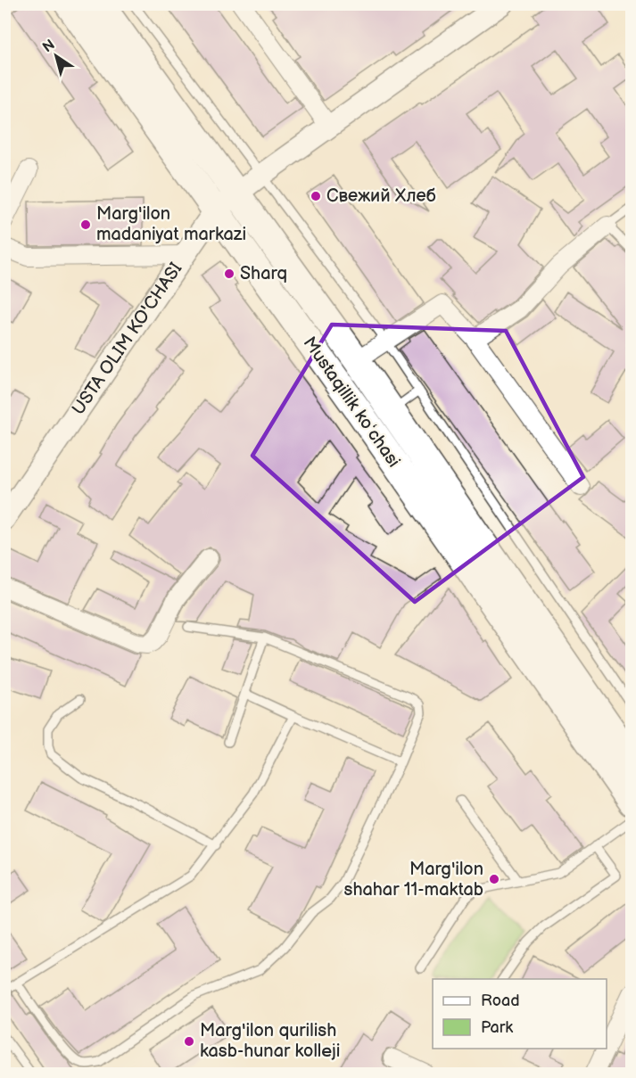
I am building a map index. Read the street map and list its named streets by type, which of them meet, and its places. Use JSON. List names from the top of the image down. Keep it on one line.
{"streets":{"main road":["Mustaqillik koʻchasi"],"street":["USTA OLIM KO'CHASI"]},"crossings":[["USTA OLIM KO'CHASI","Mustaqillik koʻchasi"]],"places":["Свежий Хлеб","Marg'ilon madaniyat markazi","Sharq","Marg'ilon shahar 11-maktab","Marg'ilon qurilish kasb-hunar kolleji"],"legend":["Road","Park"],"north":"top left"}
